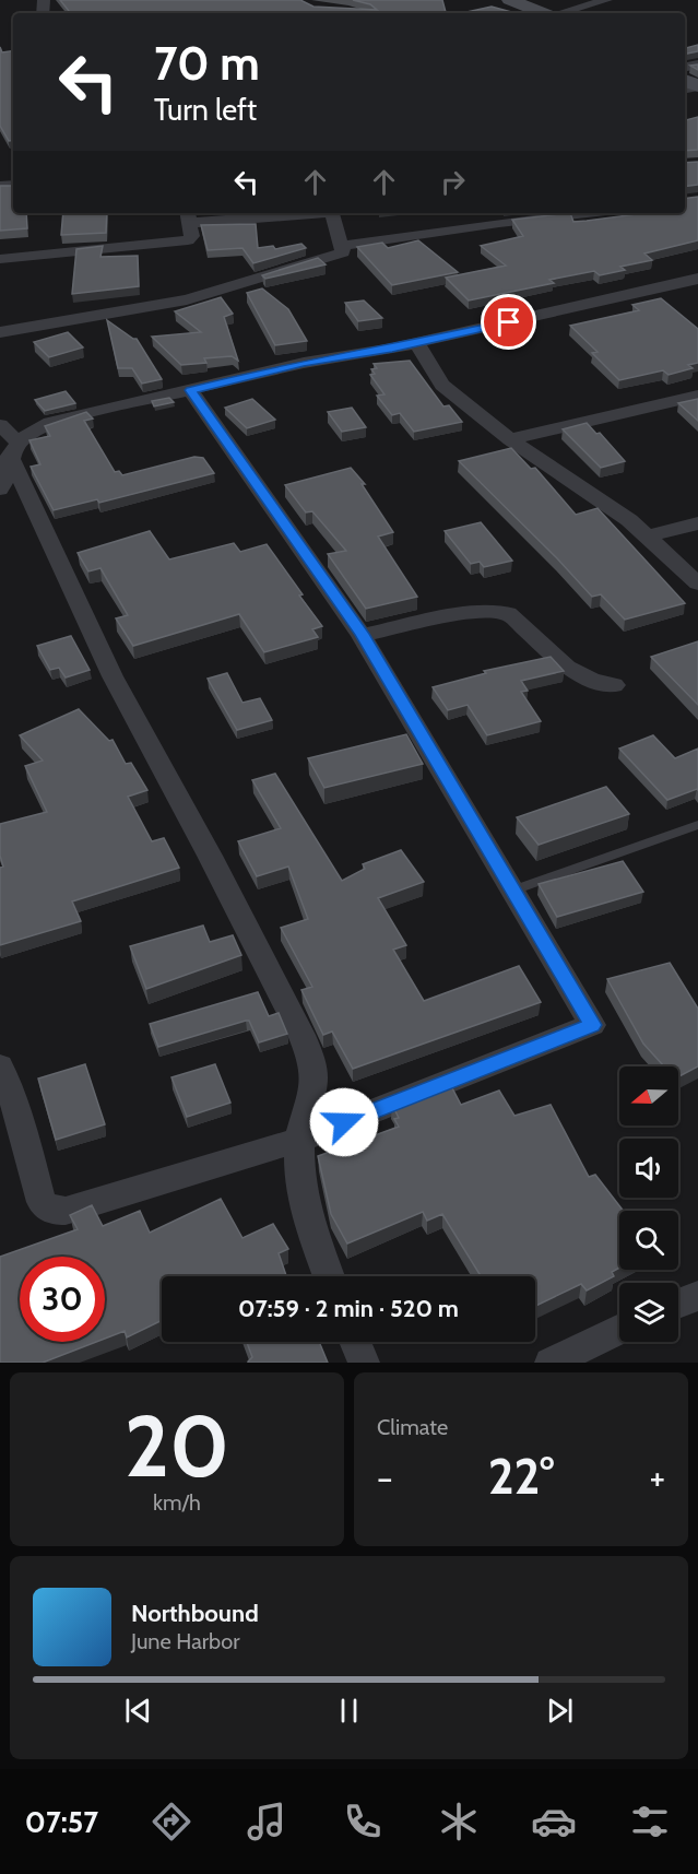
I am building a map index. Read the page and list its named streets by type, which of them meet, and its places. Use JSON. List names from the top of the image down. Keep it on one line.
{"north":"left","page":{"turn":["70 m","Turn left"],"limit":"30","trip":"07:59 · 2 min · 520 m","tile":[["20","km/h"],"Climate"],"heat":["−","22°","+"],"song":["Northbound","June Harbor"],"tabs":"07:57"}}
